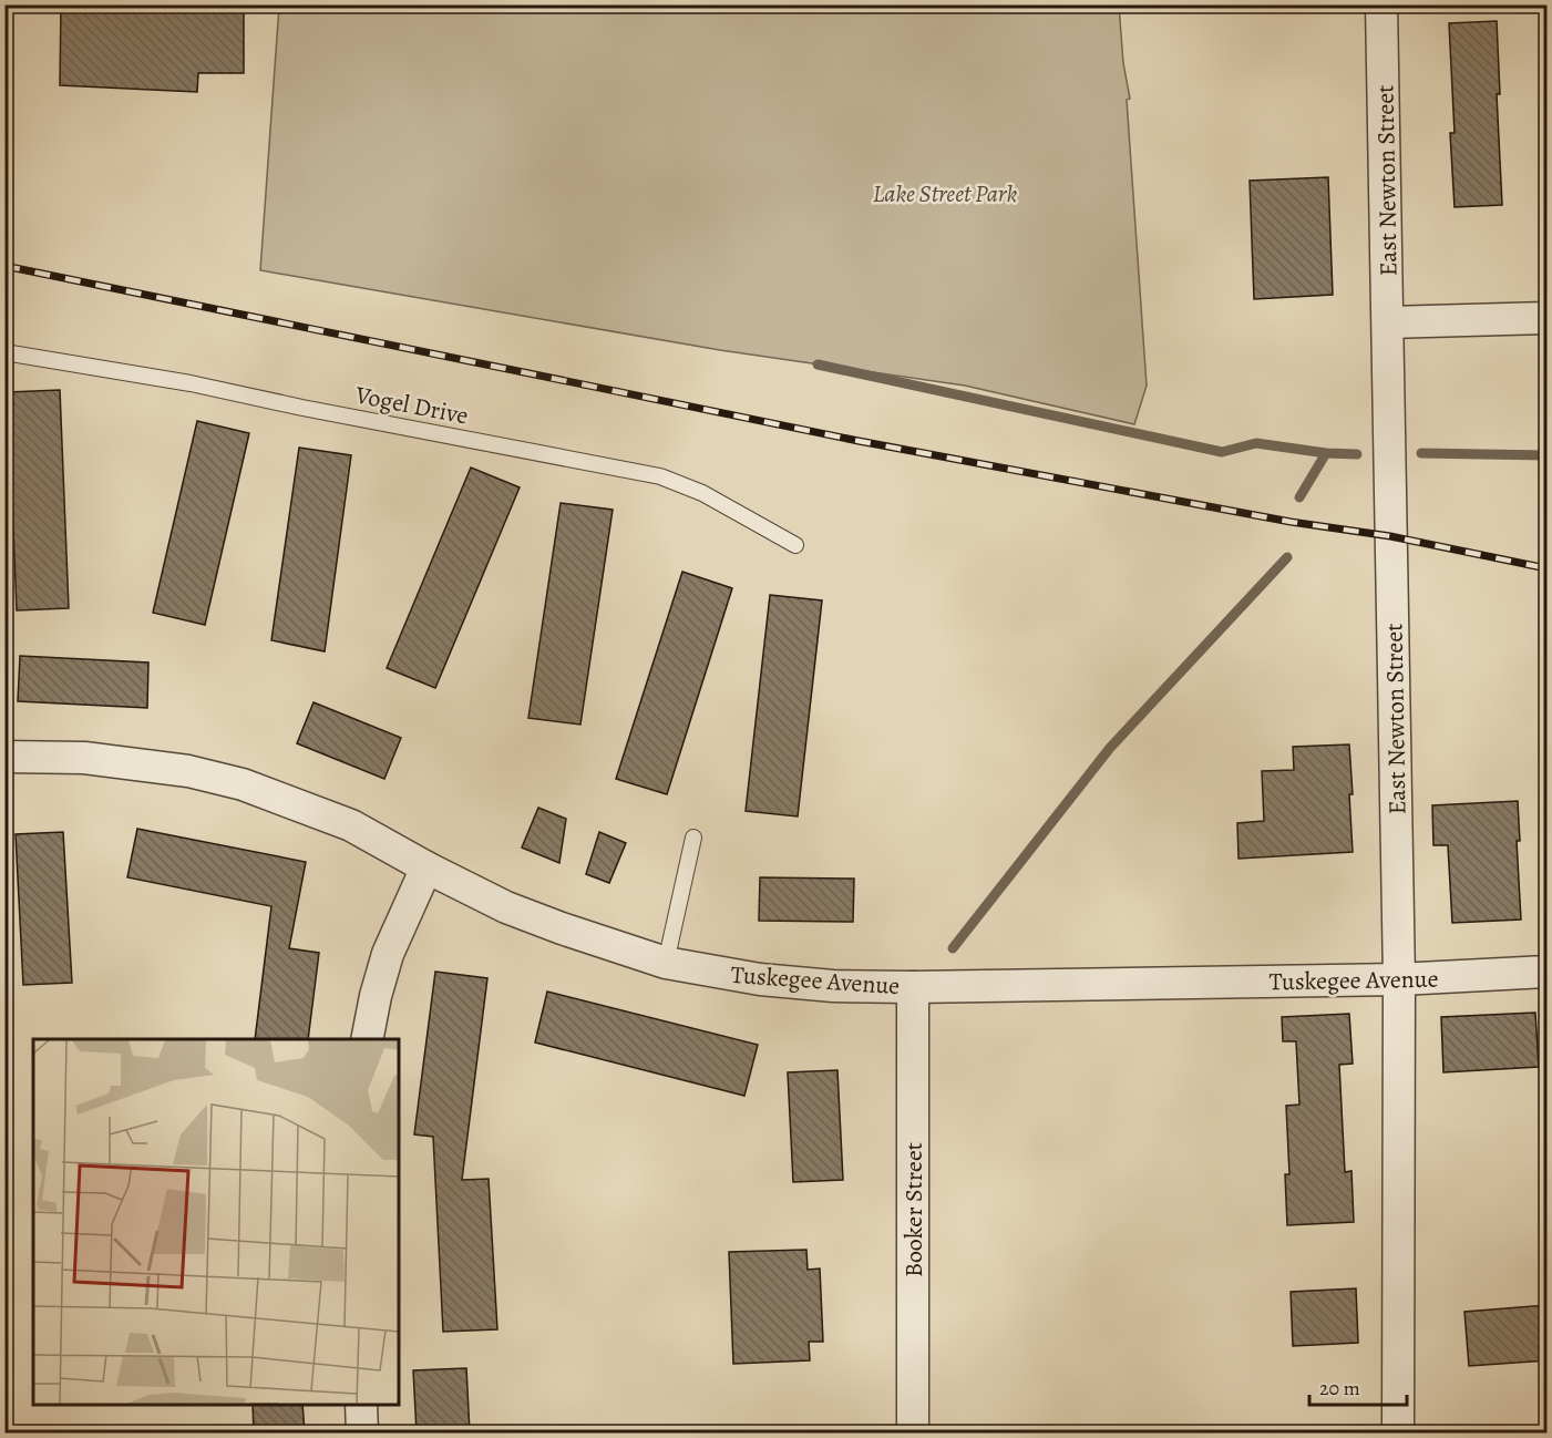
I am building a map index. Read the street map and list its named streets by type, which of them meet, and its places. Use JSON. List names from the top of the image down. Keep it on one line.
{"streets":{"street":["East Newton Street","Tuskegee Avenue","Booker Street"],"lane":["Vogel Drive"]},"crossings":[["East Newton Street","Tuskegee Avenue"],["Tuskegee Avenue","Booker Street"]],"parks":["Lake Street Park"],"scale_bar":"20 m"}
